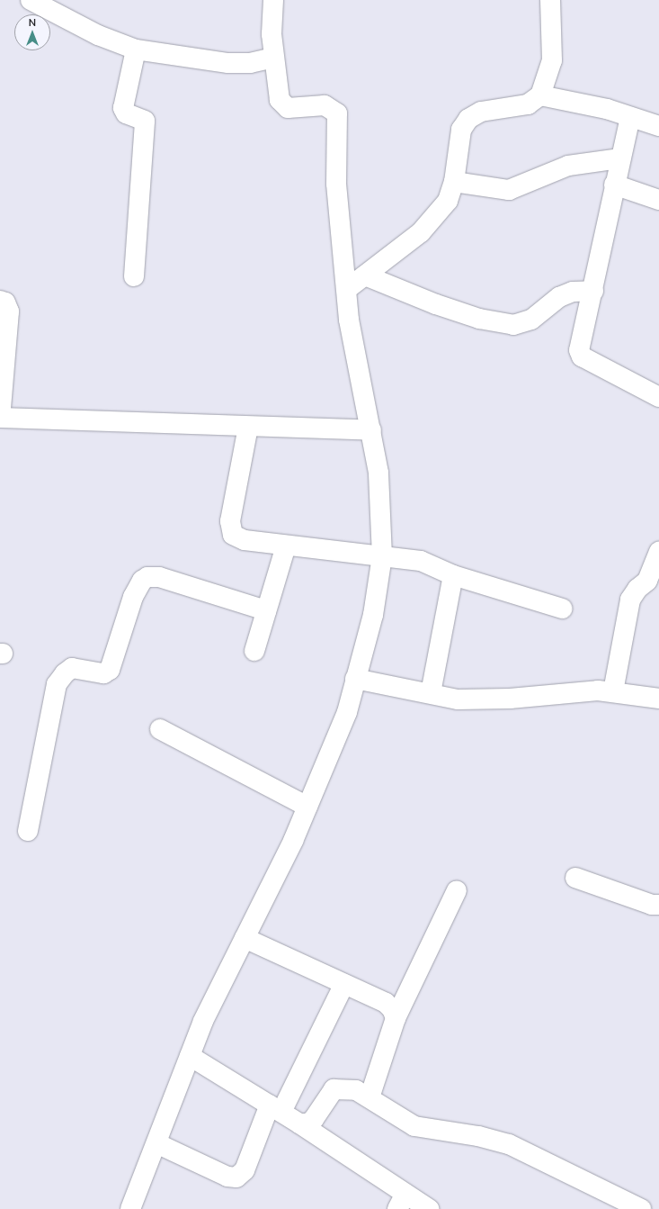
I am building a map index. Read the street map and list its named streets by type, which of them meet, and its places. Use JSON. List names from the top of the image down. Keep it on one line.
{"north":"top"}
